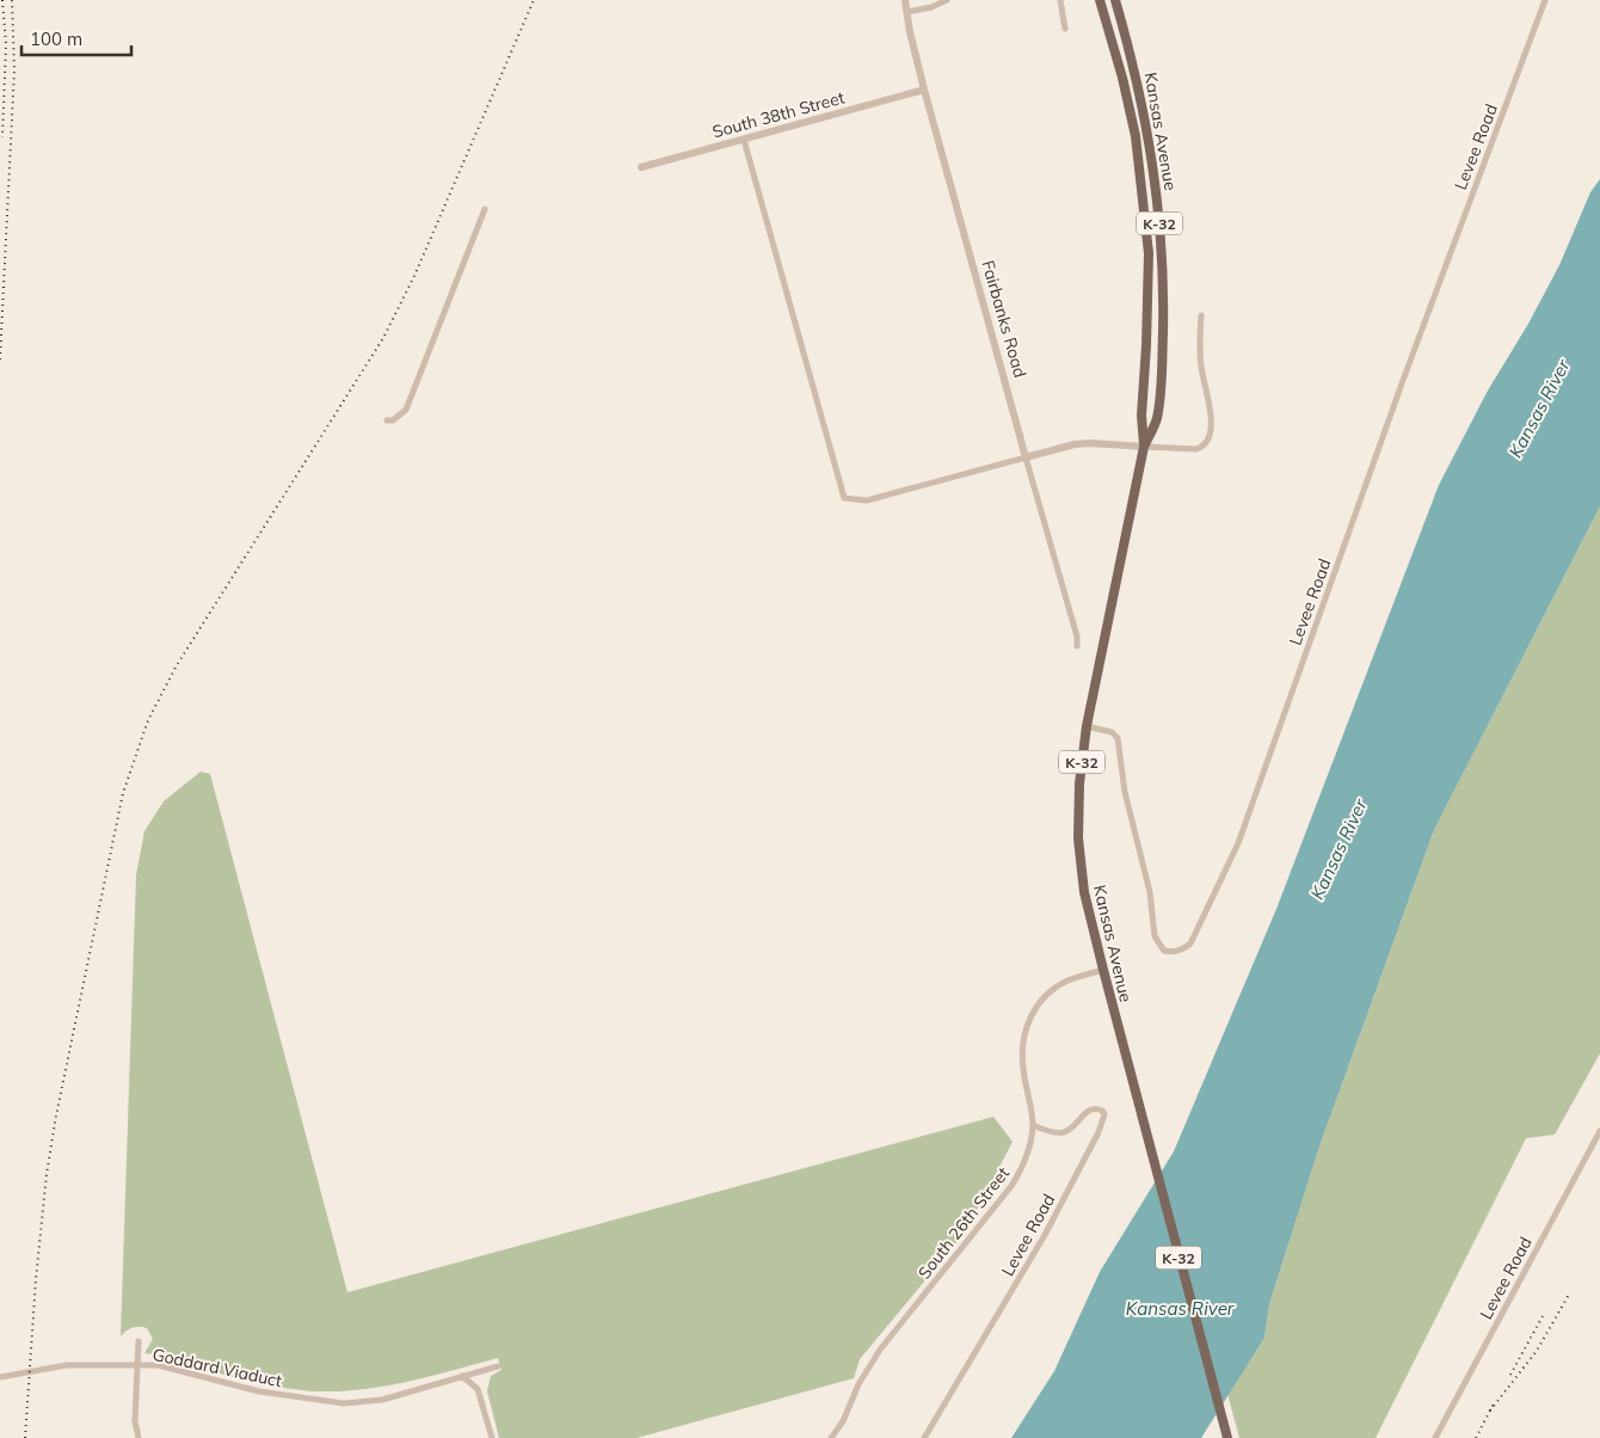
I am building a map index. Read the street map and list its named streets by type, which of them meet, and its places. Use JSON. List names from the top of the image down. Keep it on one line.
{"streets":{"main road":["Kansas Avenue","K-32"],"street":["South 38th Street","Levee Road","Fairbanks Road","South 26th Street","Goddard Viaduct"]},"crossings":[["South 38th Street","Fairbanks Road"],["Kansas Avenue","Levee Road"],["Kansas Avenue","South 26th Street"],["Levee Road","South 26th Street"]],"water":["Kansas River"],"scale_bar":"100 m"}
